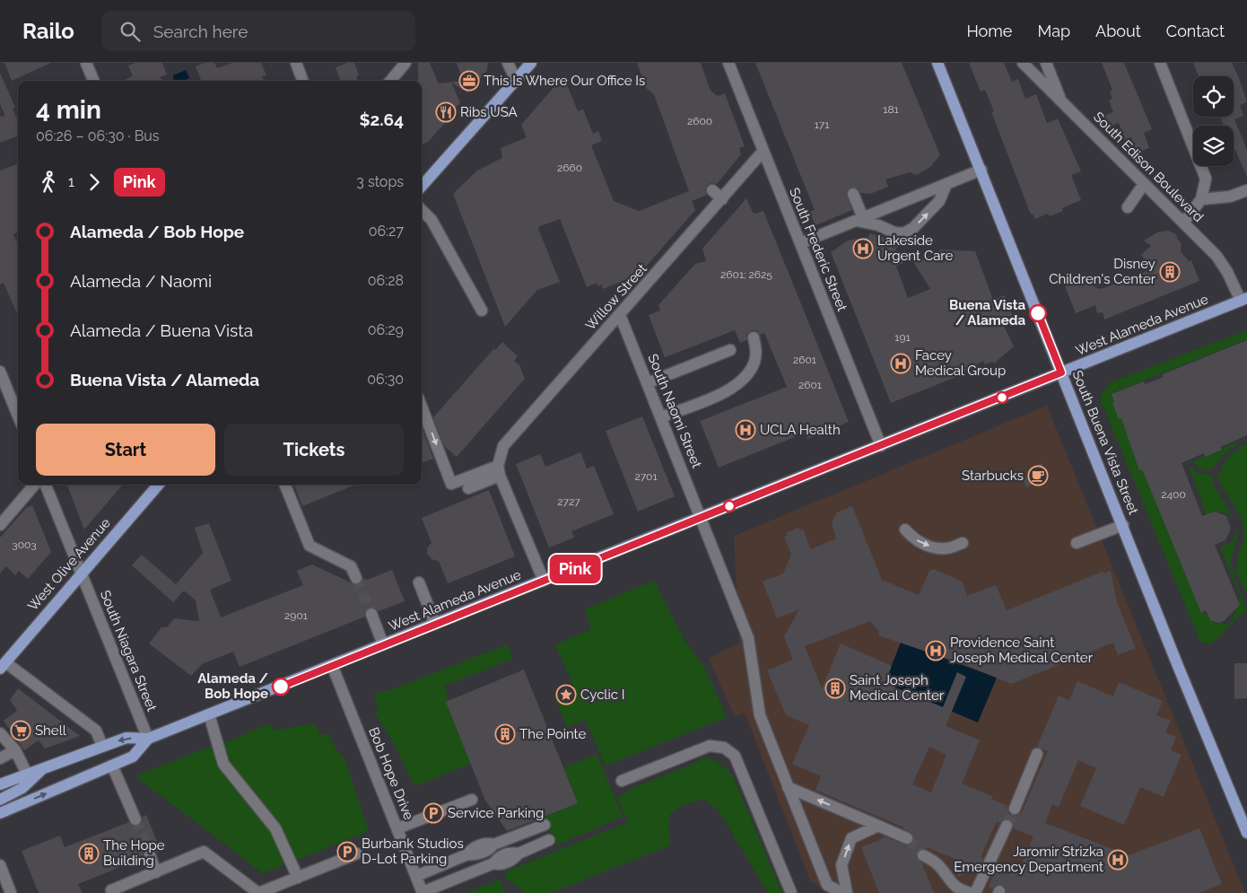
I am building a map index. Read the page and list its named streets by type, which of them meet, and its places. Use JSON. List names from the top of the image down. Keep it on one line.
{"streets":{"main road":["West Alameda Avenue","South Buena Vista Street","West Olive Avenue"],"street":["South Edison Boulevard","South Frederic Street","Willow Street","South Naomi Street","South Niagara Street","Bob Hope Drive"]},"crossings":[["South Edison Boulevard","West Alameda Avenue"],["South Frederic Street","Willow Street"],["South Frederic Street","West Alameda Avenue"],["Willow Street","South Naomi Street"],["West Alameda Avenue","South Naomi Street"],["West Alameda Avenue","South Buena Vista Street"],["West Alameda Avenue","South Niagara Street"],["West Alameda Avenue","Bob Hope Drive"],["West Olive Avenue","South Niagara Street"]],"places":{"office":["This Is Where Our Office Is"],"restaurant":["Ribs USA"],"hospital":["Lakeside Urgent Care","Facey Medical Group","UCLA Health","Providence Saint Joseph Medical Center","Jaromir Strizka Emergency Department"],"building":["Disney Children's Center","Saint Joseph Medical Center","The Pointe","The Hope Building"],"other":["Buena Vista / Alameda","Alameda / Bob Hope"],"cafe":["Starbucks"],"place":["Cyclic I"],"supermarket":["Shell"],"parking":["Service Parking","Burbank Studios D-Lot Parking"]},"lines":["bus line Pink"],"house_numbers":["181","2600","171","2660","2601; 2625","191","2601","2601","2701","2400","2727","3003","2901"],"page":{"header":"Railo","search":"Search here","nav":["Home","Map","About","Contact"],"on_map":"Pink","heading":["4 min","06:26 – 06:30 · Bus","$2.64"],"legs":["1","Pink","3 stops"],"list":[{"name":"Alameda / Bob Hope","value":"06:27"},{"name":"Alameda / Naomi","value":"06:28"},{"name":"Alameda / Buena Vista","value":"06:29"},{"name":"Buena Vista / Alameda","value":"06:30"}],"buttons":["Start","Tickets"]}}
